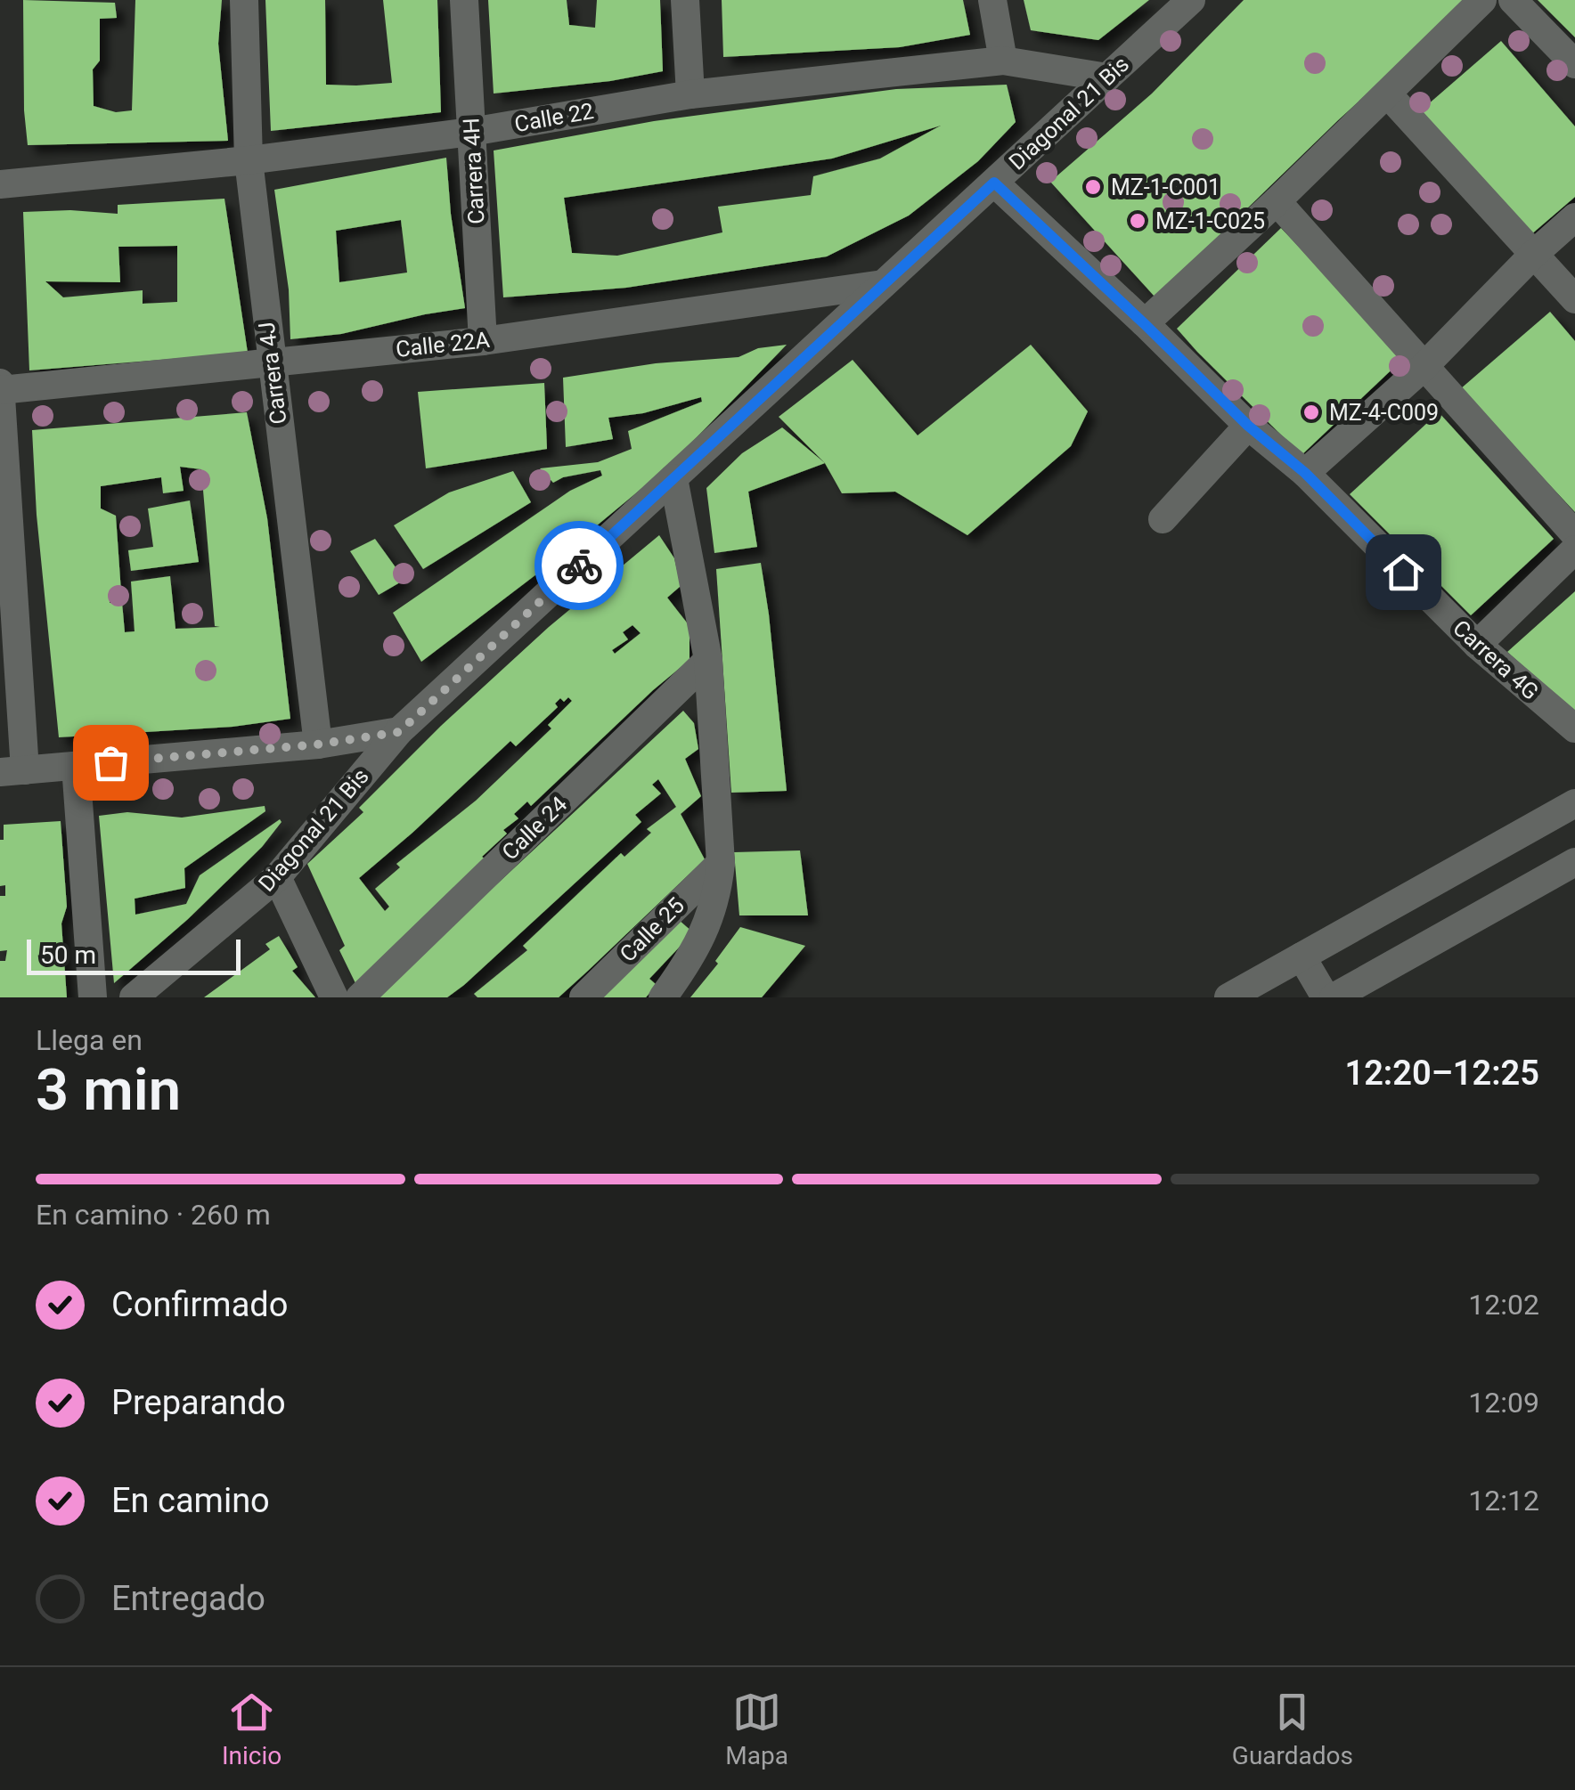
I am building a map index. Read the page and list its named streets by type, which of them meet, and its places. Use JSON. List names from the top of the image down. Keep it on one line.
{"streets":{"street":["Diagonal 21 Bis","Calle 22","Carrera 4H","Calle 22A","Carrera 4J","Carrera 4G","Calle 24","Calle 25"]},"crossings":[["Diagonal 21 Bis","Calle 22"],["Diagonal 21 Bis","Calle 22A"],["Diagonal 21 Bis","Carrera 4G"],["Calle 22","Carrera 4H"],["Calle 22","Carrera 4J"],["Carrera 4H","Calle 22A"],["Calle 22A","Carrera 4J"]],"places":["MZ-1-C001","MZ-1-C025","MZ-4-C009"],"scale_bar":"50 m","page":{"scale":"50 m","heading":["3 min","Llega en","12:20–12:25"],"bar":"En camino · 260 m","list":[["Confirmado","12:02"],["Preparando","12:09"],["En camino","12:12"],"Entregado"],"tabs":["Inicio","Mapa","Guardados"]}}
